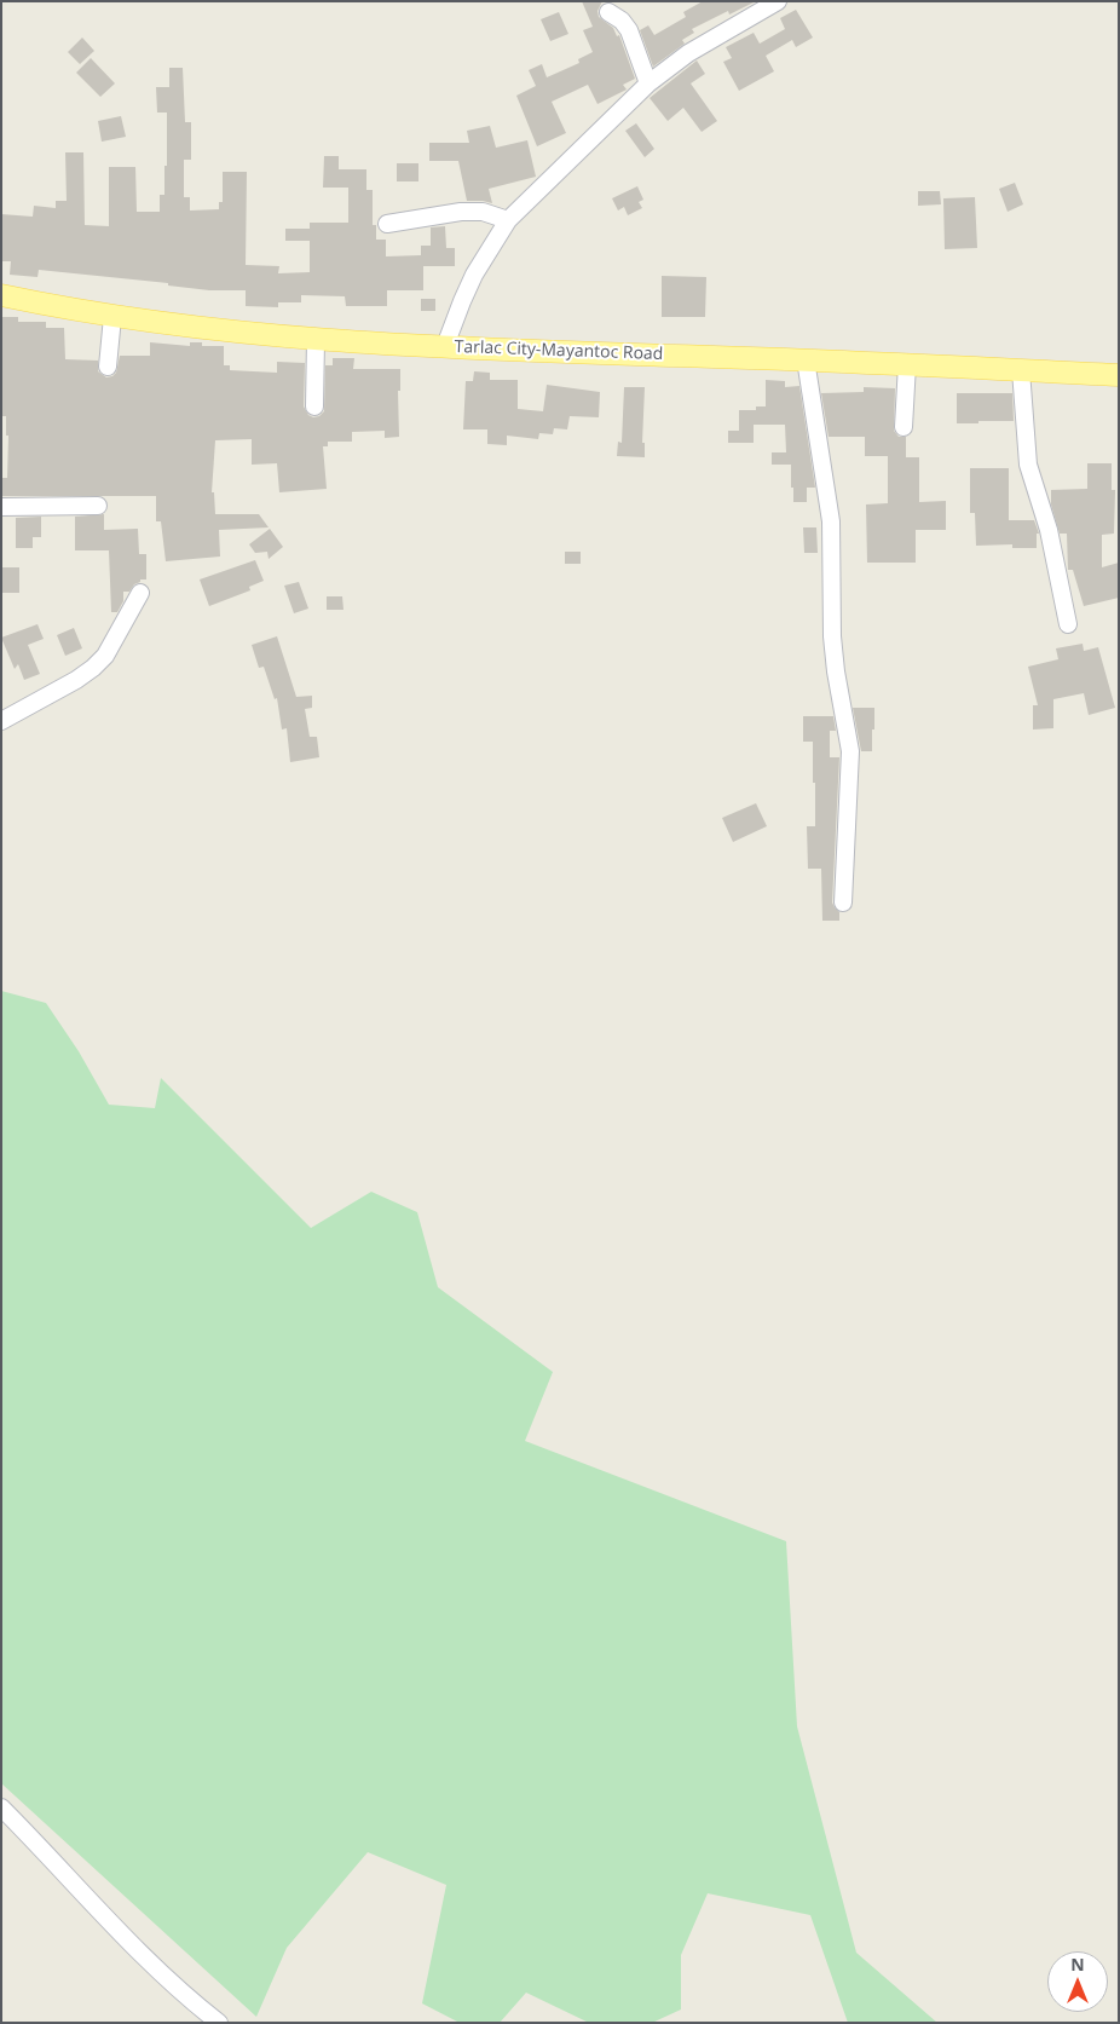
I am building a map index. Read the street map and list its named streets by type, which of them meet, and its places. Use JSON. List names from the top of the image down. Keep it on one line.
{"streets":{"main road":["Tarlac City-Mayantoc Road"]},"north":"top"}
